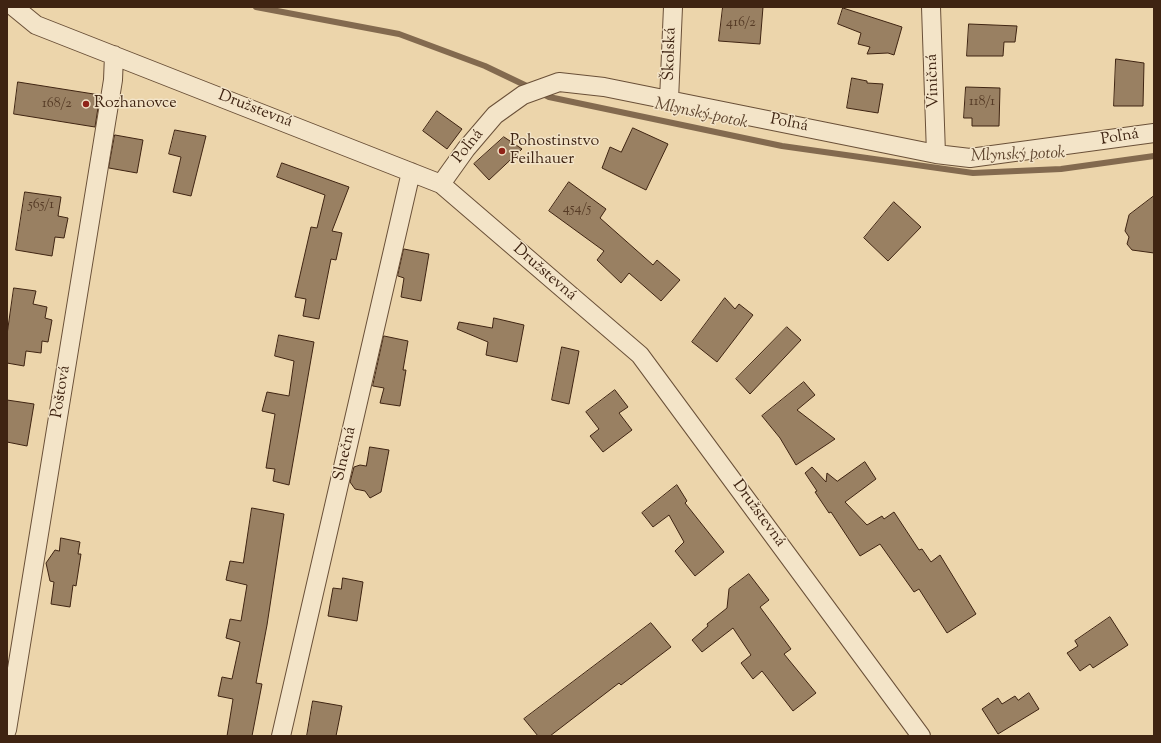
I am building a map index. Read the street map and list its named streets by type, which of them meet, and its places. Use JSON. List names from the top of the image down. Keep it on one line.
{"streets":{"street":["Školská","Viničná","Družstevná","Poľná","Poštová","Slnečná"]},"crossings":[["Školská","Poľná"],["Viničná","Poľná"],["Družstevná","Poľná"],["Družstevná","Poštová"],["Družstevná","Slnečná"]],"water":["Mlynský potok"],"places":["Rozhanovce","Pohostinstvo Feilhauer"],"house_numbers":["416/2","118/1","168/2","565/1","454/5"]}
